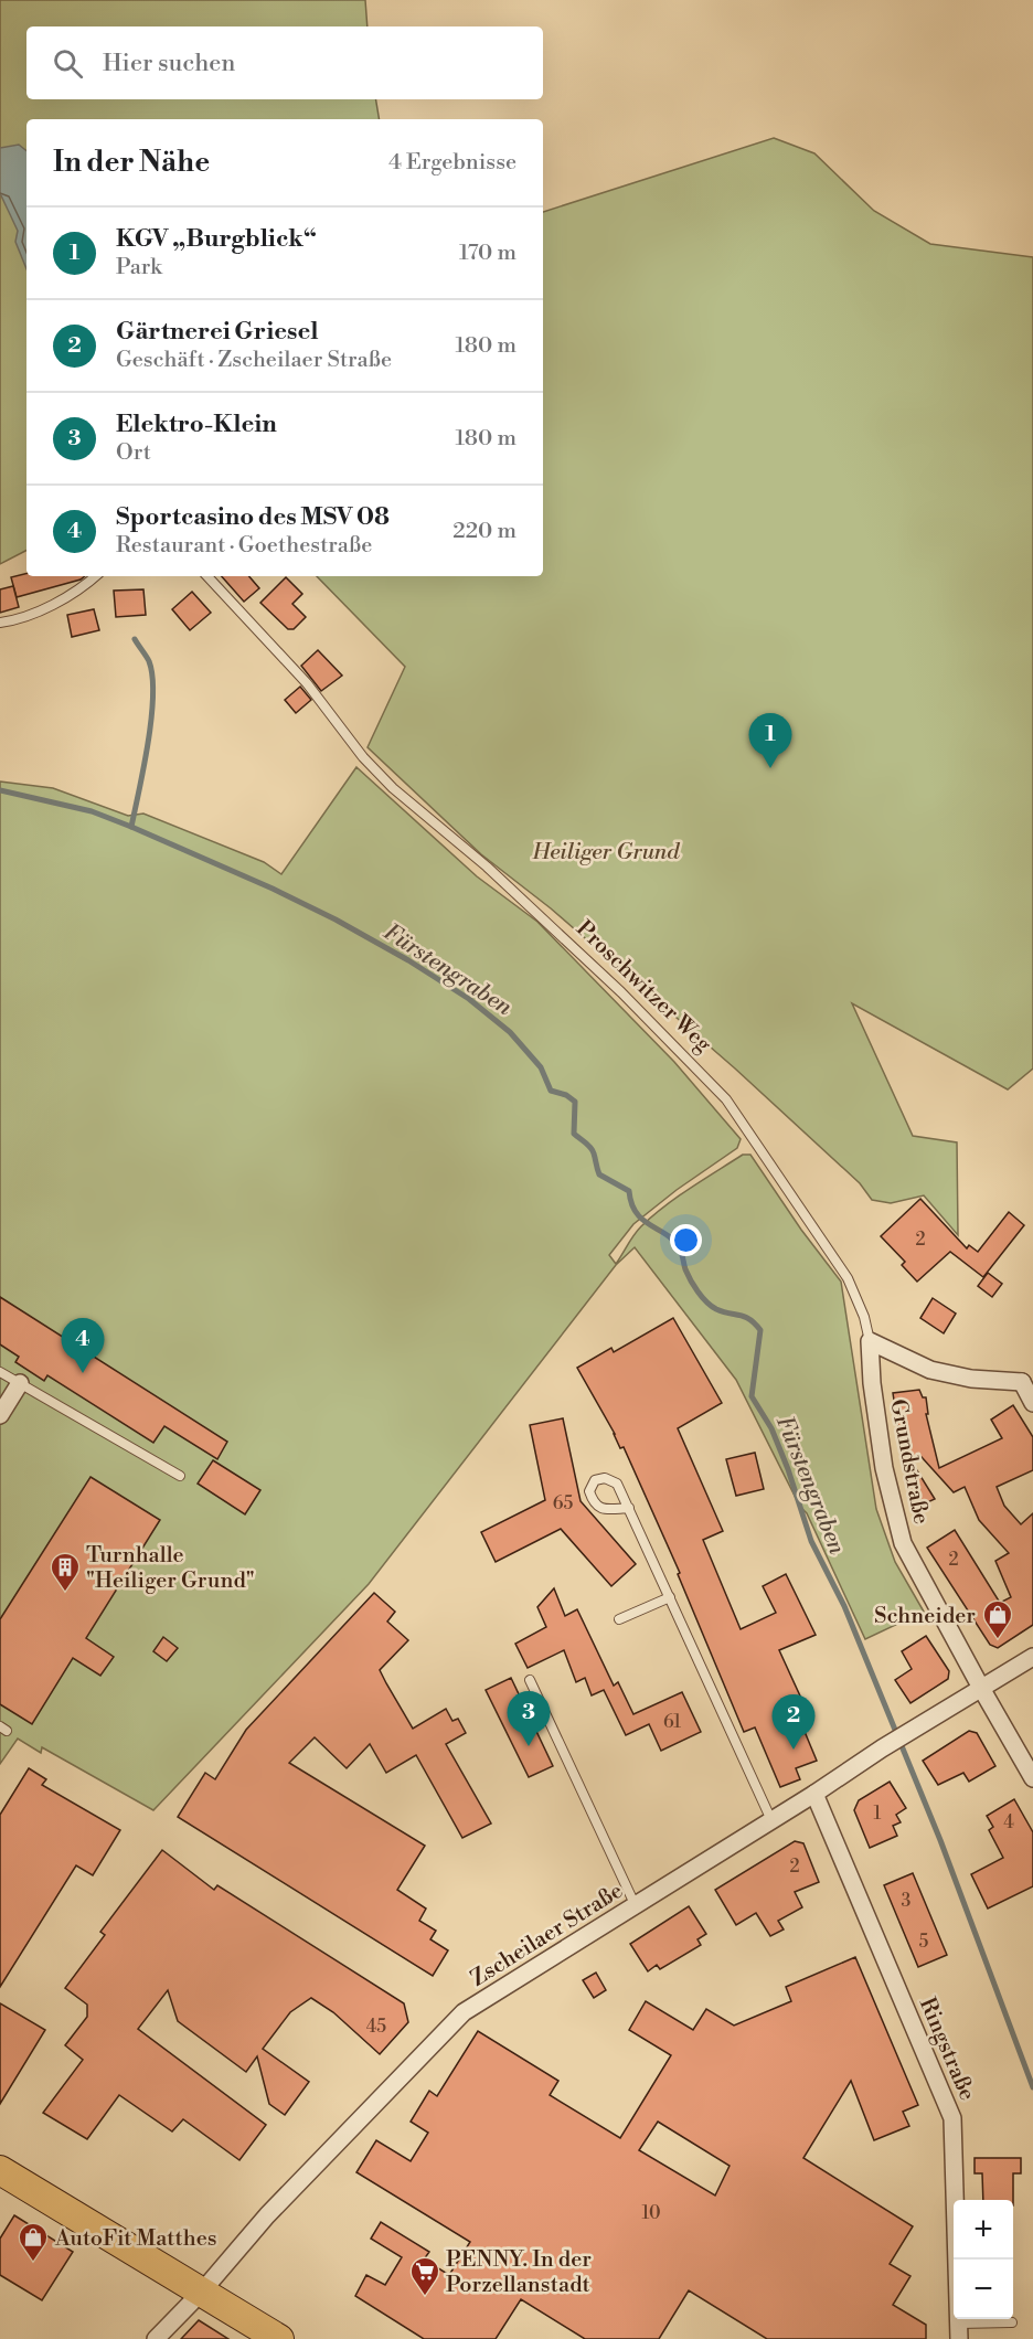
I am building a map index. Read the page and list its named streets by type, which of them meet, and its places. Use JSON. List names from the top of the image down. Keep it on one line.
{"streets":{"street":["Grundstraße","Zscheilaer Straße","Ringstraße"],"lane":["Proschwitzer Weg"]},"crossings":[["Proschwitzer Weg","Grundstraße"],["Grundstraße","Zscheilaer Straße"],["Zscheilaer Straße","Ringstraße"]],"water":["Fürstengraben"],"parks":["Heiliger Grund"],"places":{"building":["Turnhalle \"Heiliger Grund\""],"shop":["Schneider","AutoFit Matthes"],"supermarket":["PENNY. In der Porzellanstadt"]},"house_numbers":["2","65","2","61","1","4","2","3","5","45","10"],"page":{"search":"Hier suchen","heading":["In der Nähe","4 Ergebnisse"],"list":[{"mark":"1","name":"KGV „Burgblick“","note":"Park","value":"170 m"},{"mark":"2","name":"Gärtnerei Griesel","note":"Geschäft · Zscheilaer Straße","value":"180 m"},{"mark":"3","name":"Elektro-Klein","note":"Ort","value":"180 m"},{"mark":"4","name":"Sportcasino des MSV 08","note":"Restaurant · Goethestraße","value":"220 m"}],"pins":["1","4","3","2"],"map_buttons":["+","−"]}}
